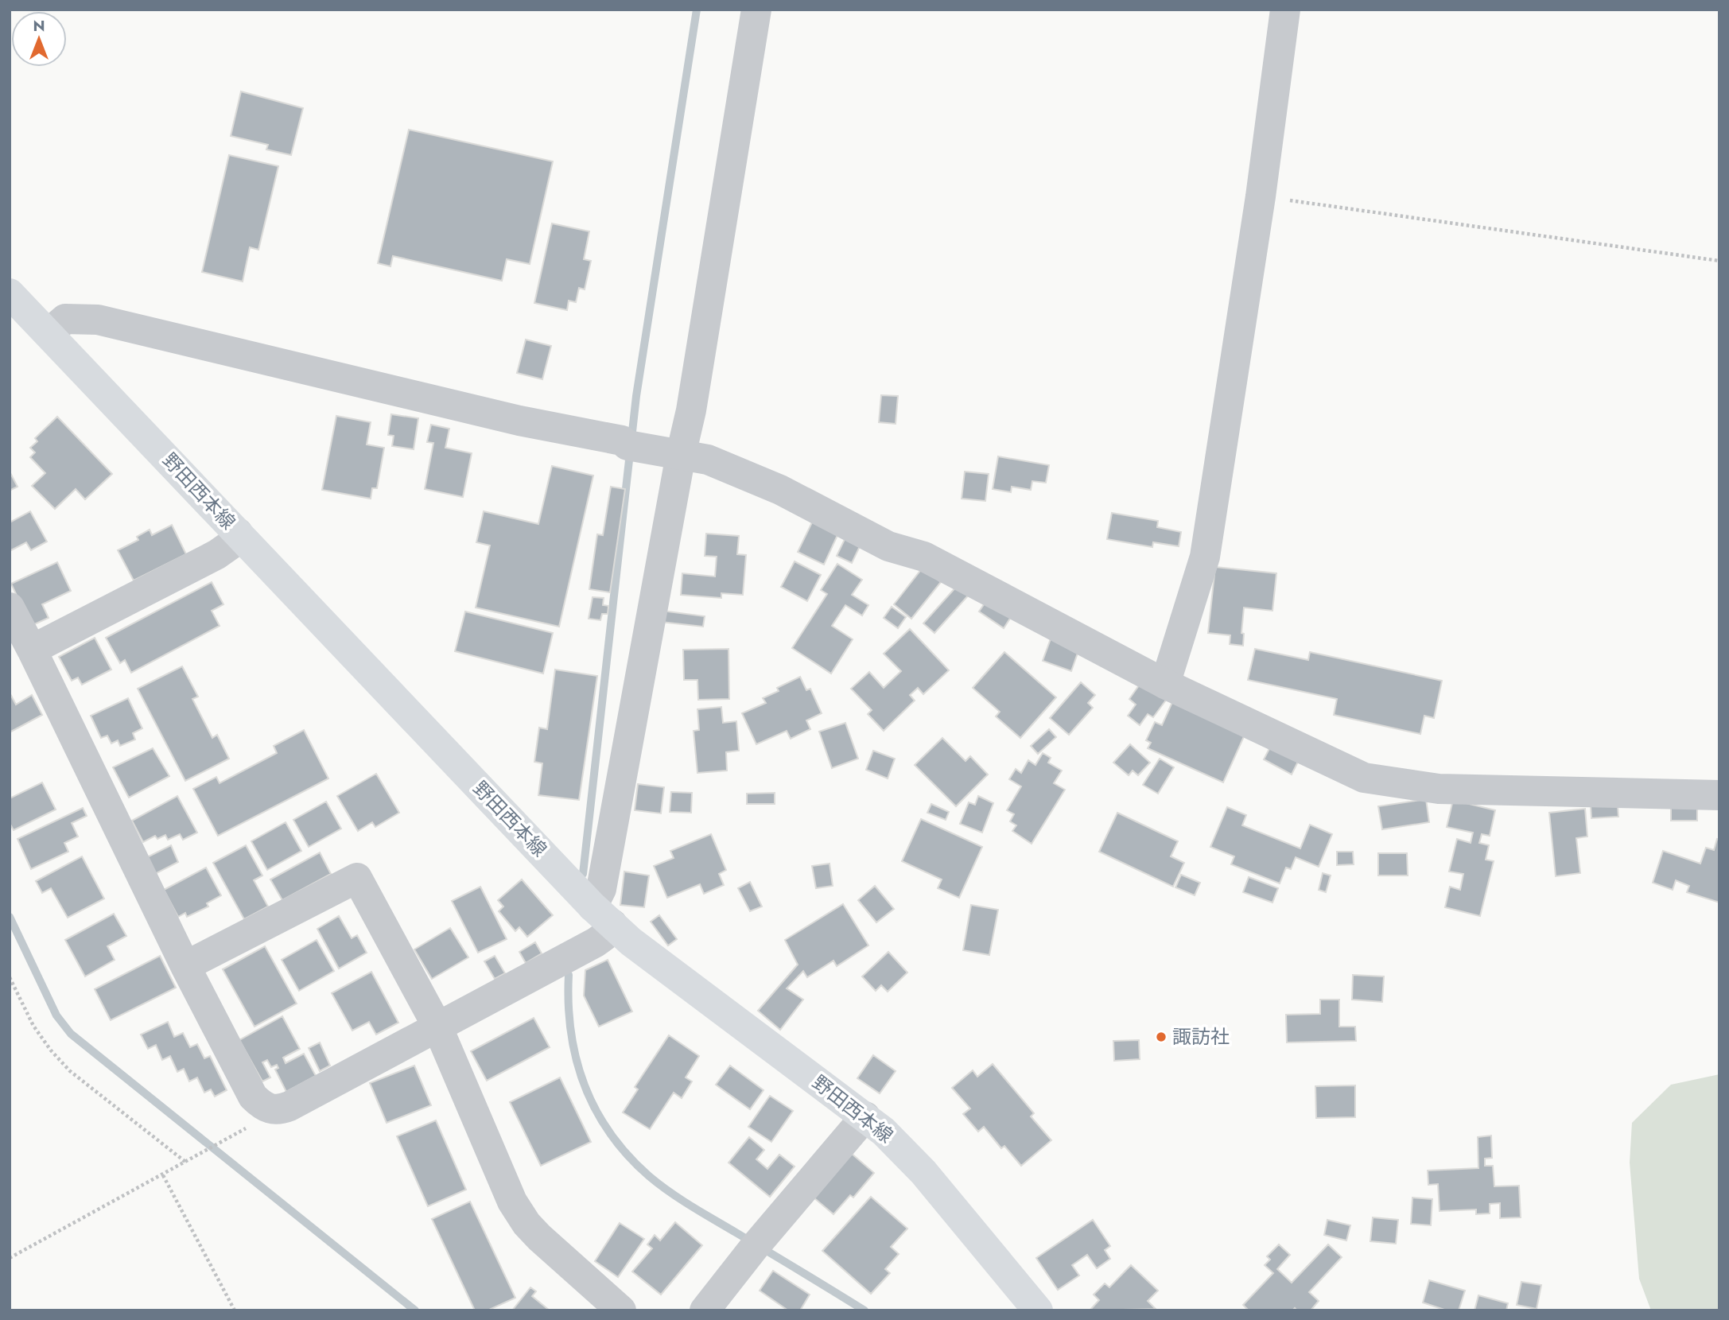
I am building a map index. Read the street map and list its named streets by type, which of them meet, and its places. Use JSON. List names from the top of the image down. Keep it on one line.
{"streets":{"main road":["野田西本線"]},"places":["諏訪社"],"north":"top"}
